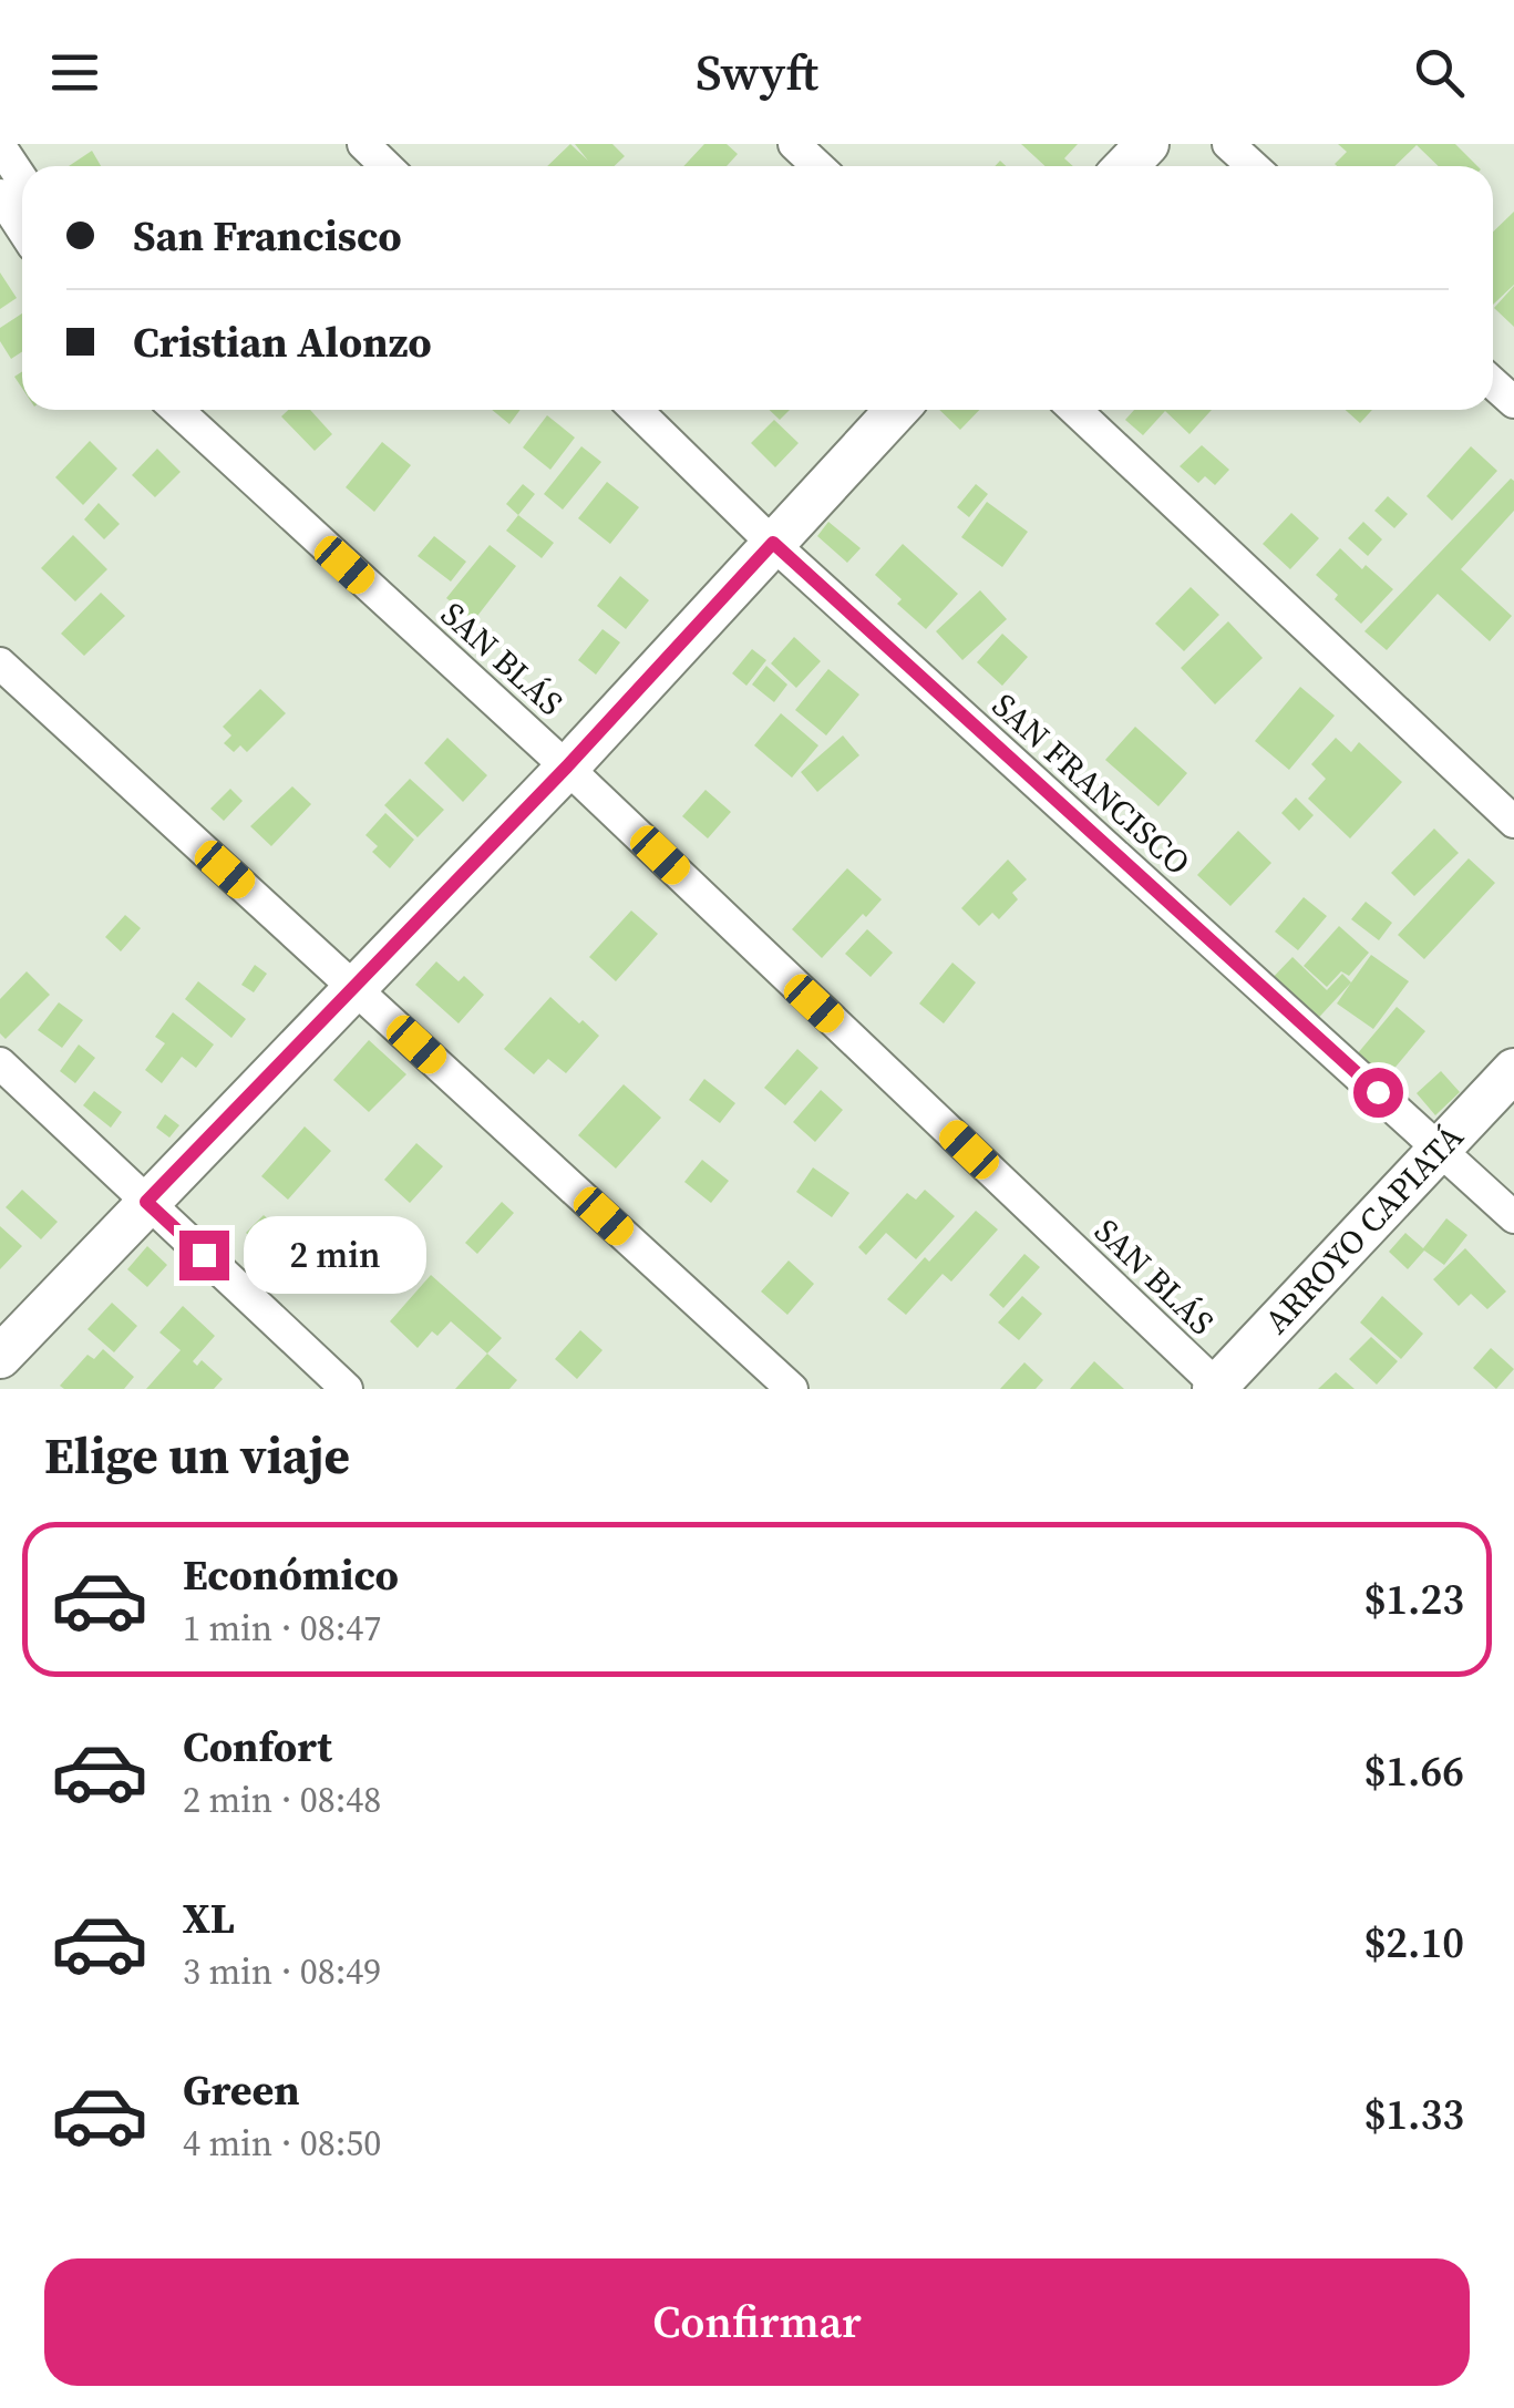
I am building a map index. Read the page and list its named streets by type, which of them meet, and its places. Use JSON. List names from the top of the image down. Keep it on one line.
{"streets":{"street":["SAN BLÁS","SAN FRANCISCO","ARROYO CAPIATÁ"]},"crossings":[["SAN BLÁS","ARROYO CAPIATÁ"],["SAN FRANCISCO","ARROYO CAPIATÁ"]],"page":{"header":"Swyft","banner":["San Francisco","Cristian Alonzo"],"bubble":"2 min","heading":"Elige un viaje","list":[{"name":"Económico","note":"1 min · 08:47","value":"$1.23"},{"name":"Confort","note":"2 min · 08:48","value":"$1.66"},{"name":"XL","note":"3 min · 08:49","value":"$2.10"},{"name":"Green","note":"4 min · 08:50","value":"$1.33"}],"buttons":"Confirmar"}}
